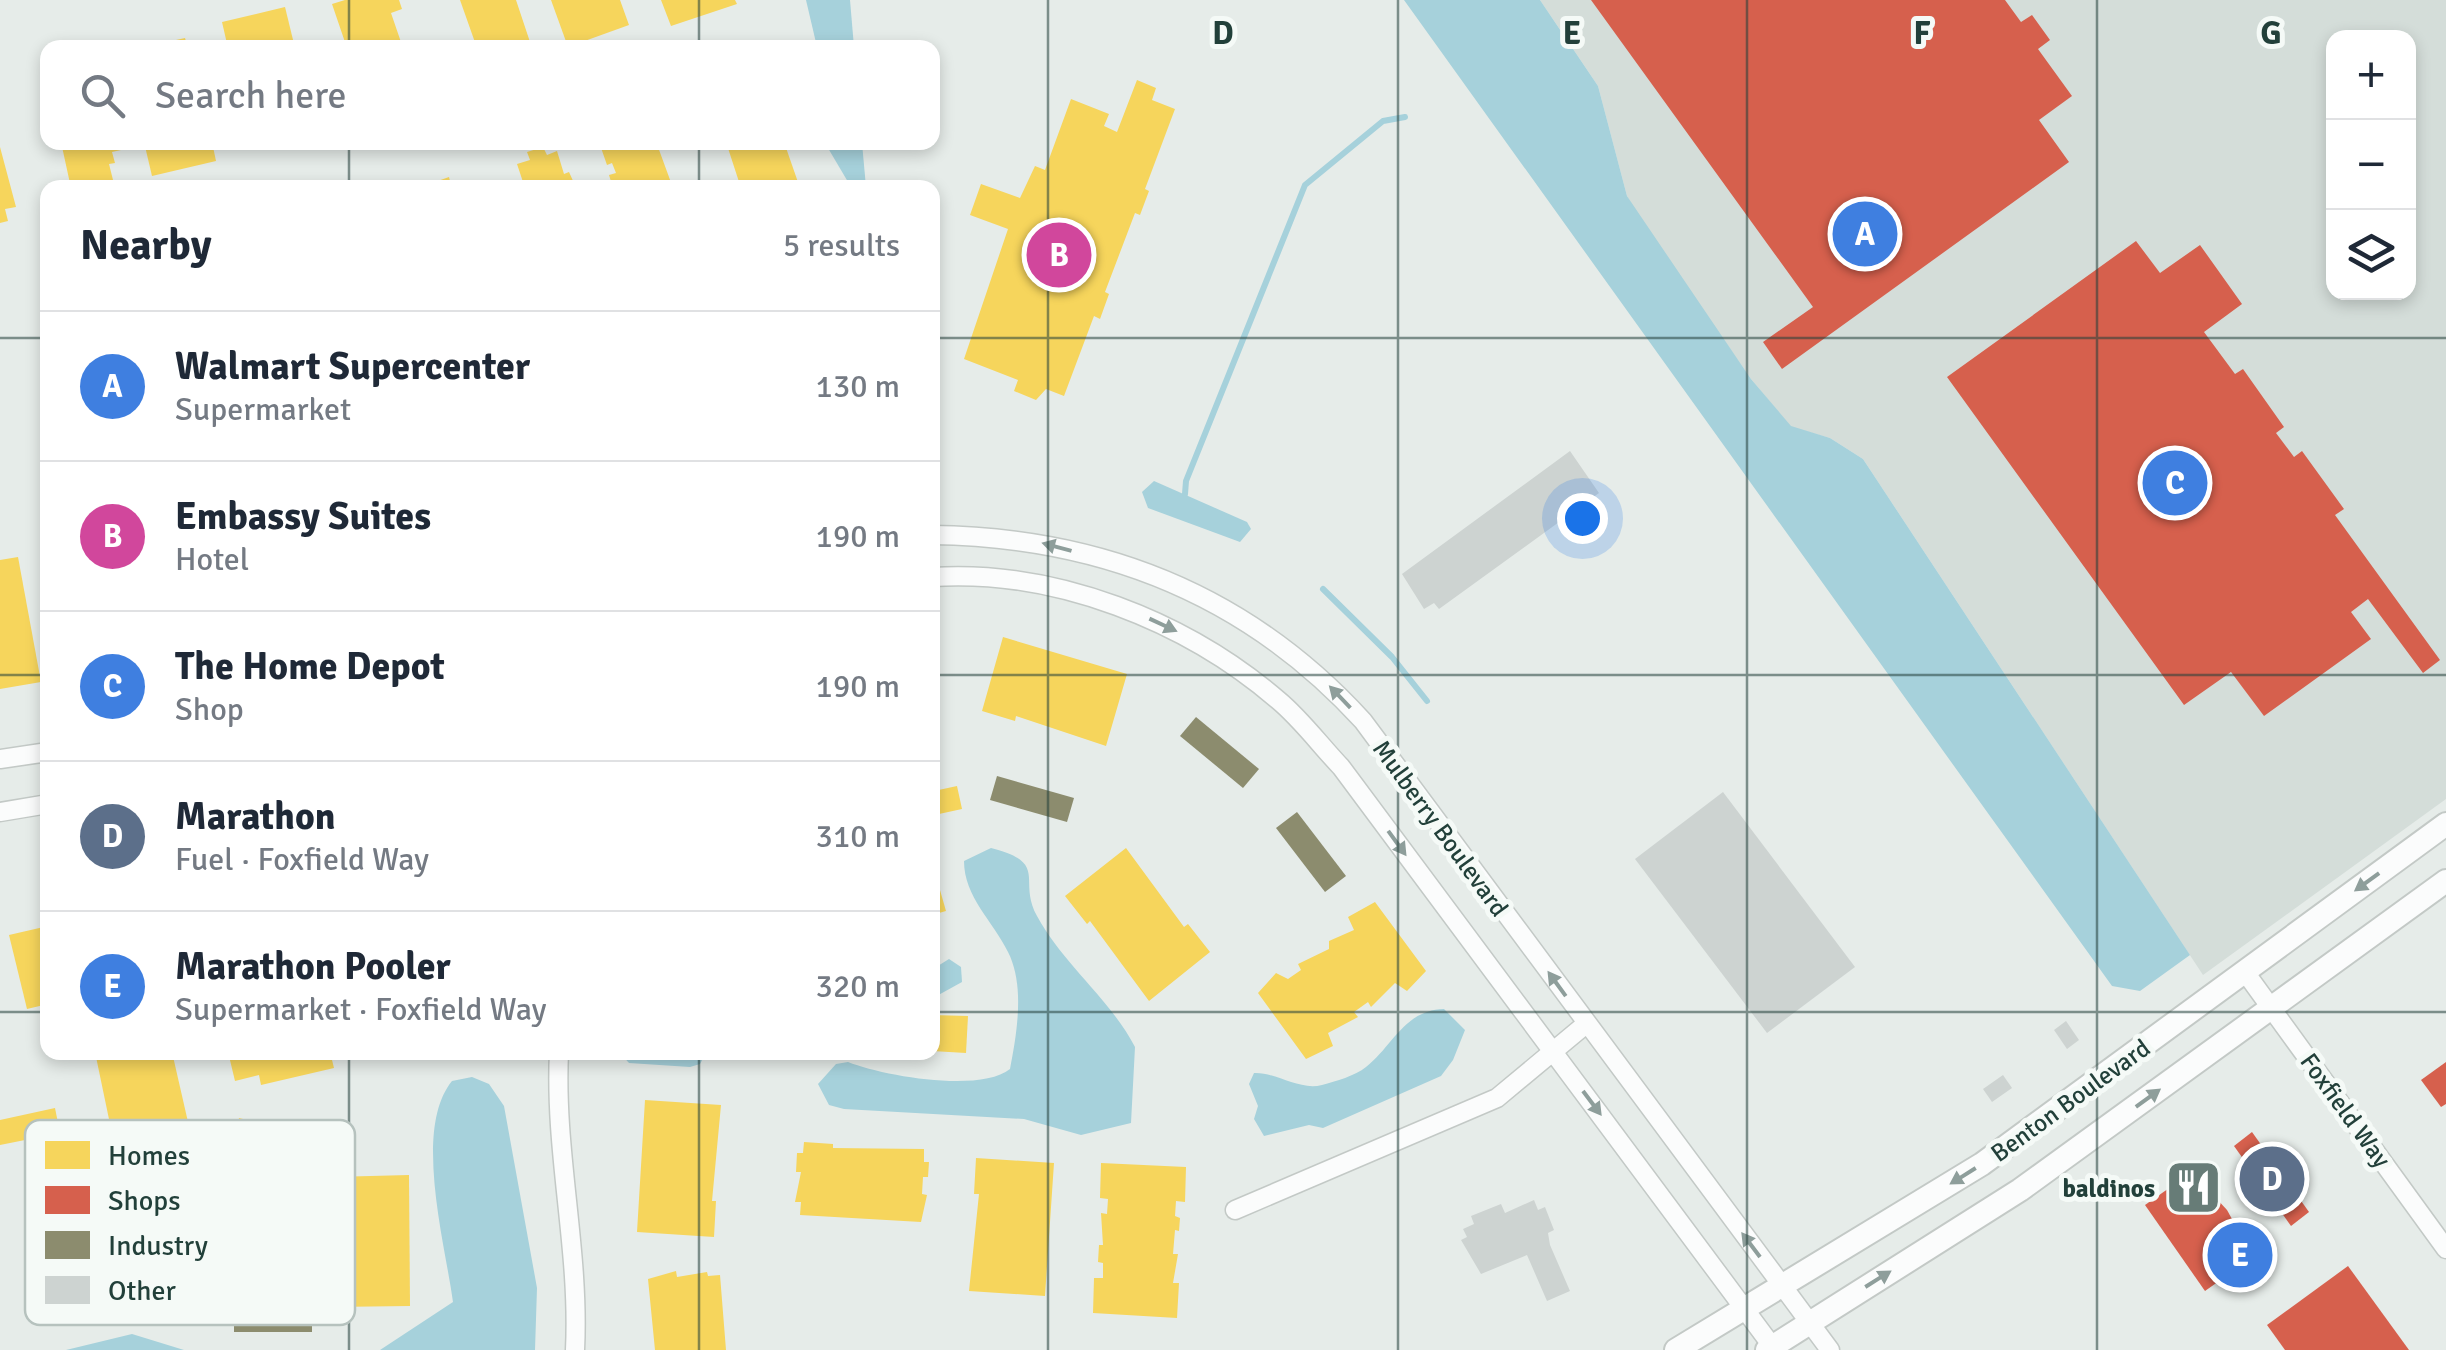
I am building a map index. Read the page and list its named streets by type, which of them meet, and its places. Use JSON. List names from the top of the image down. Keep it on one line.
{"streets":{"street":["Mulberry Boulevard","Benton Boulevard","Foxfield Way"]},"crossings":[["Mulberry Boulevard","Benton Boulevard"],["Benton Boulevard","Foxfield Way"]],"places":{"restaurant":["baldinos"]},"legend":["Homes","Shops","Industry","Other"],"page":{"map_buttons":["+","−"],"search":"Search here","heading":["Nearby","5 results"],"pins":["A","B","C","D","E"],"list":[{"mark":"A","name":"Walmart Supercenter","note":"Supermarket","value":"130 m"},{"mark":"B","name":"Embassy Suites","note":"Hotel","value":"190 m"},{"mark":"C","name":"The Home Depot","note":"Shop","value":"190 m"},{"mark":"D","name":"Marathon","note":"Fuel · Foxfield Way","value":"310 m"},{"mark":"E","name":"Marathon Pooler","note":"Supermarket · Foxfield Way","value":"320 m"}]},"grid":{"columns":["D","E","F","G"]}}
